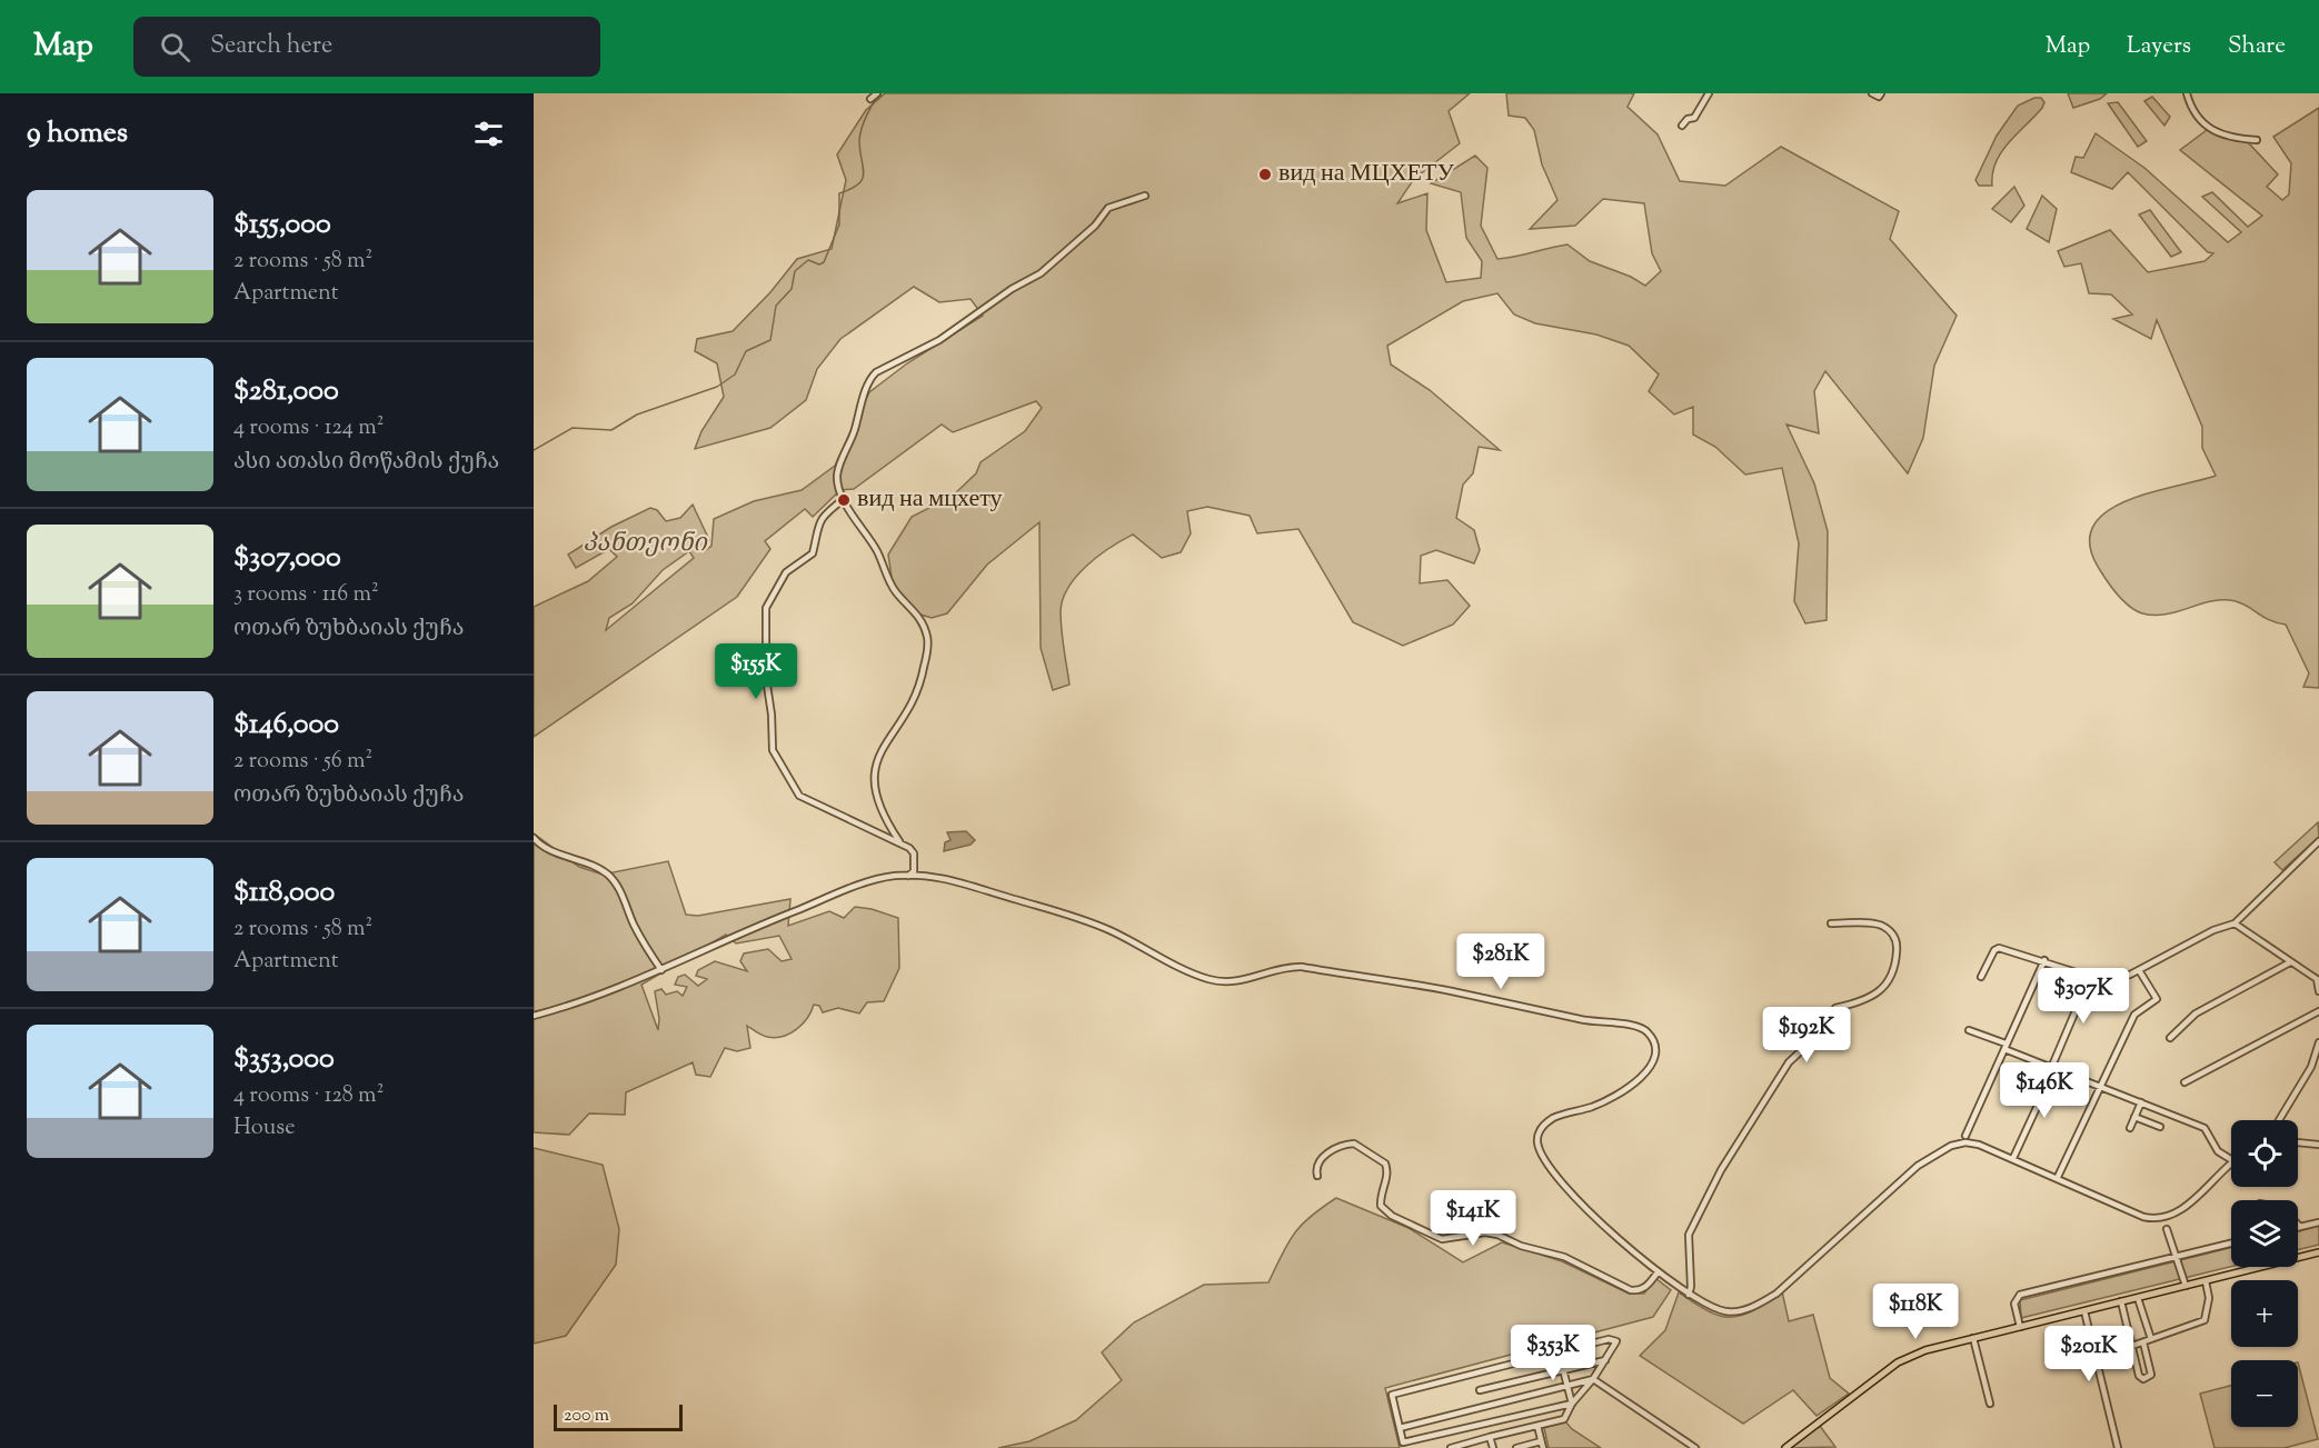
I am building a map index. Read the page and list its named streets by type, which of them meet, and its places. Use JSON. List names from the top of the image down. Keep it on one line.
{"parks":["პანთეონი"],"places":["вид на МЦХЕТУ","вид на мцхету"],"scale_bar":"200 m","page":{"header":"Map","search":"Search here","nav":["Map","Layers","Share"],"heading":"9 homes","list":[{"name":"$155,000","note":"2 rooms · 58 m² · Apartment"},{"name":"$281,000","note":"4 rooms · 124 m² · ასი ათასი მოწამის ქუჩა"},{"name":"$307,000","note":"3 rooms · 116 m² · ოთარ ზუხბაიას ქუჩა"},{"name":"$146,000","note":"2 rooms · 56 m² · ოთარ ზუხბაიას ქუჩა"},{"name":"$118,000","note":"2 rooms · 58 m² · Apartment"},{"name":"$353,000","note":"4 rooms · 128 m² · House"}],"price":["$155K","$281K","$307K","$192K","$146K","$141K","$118K","$353K","$201K"],"map_buttons":["+","−"],"scale":"200 m"}}
